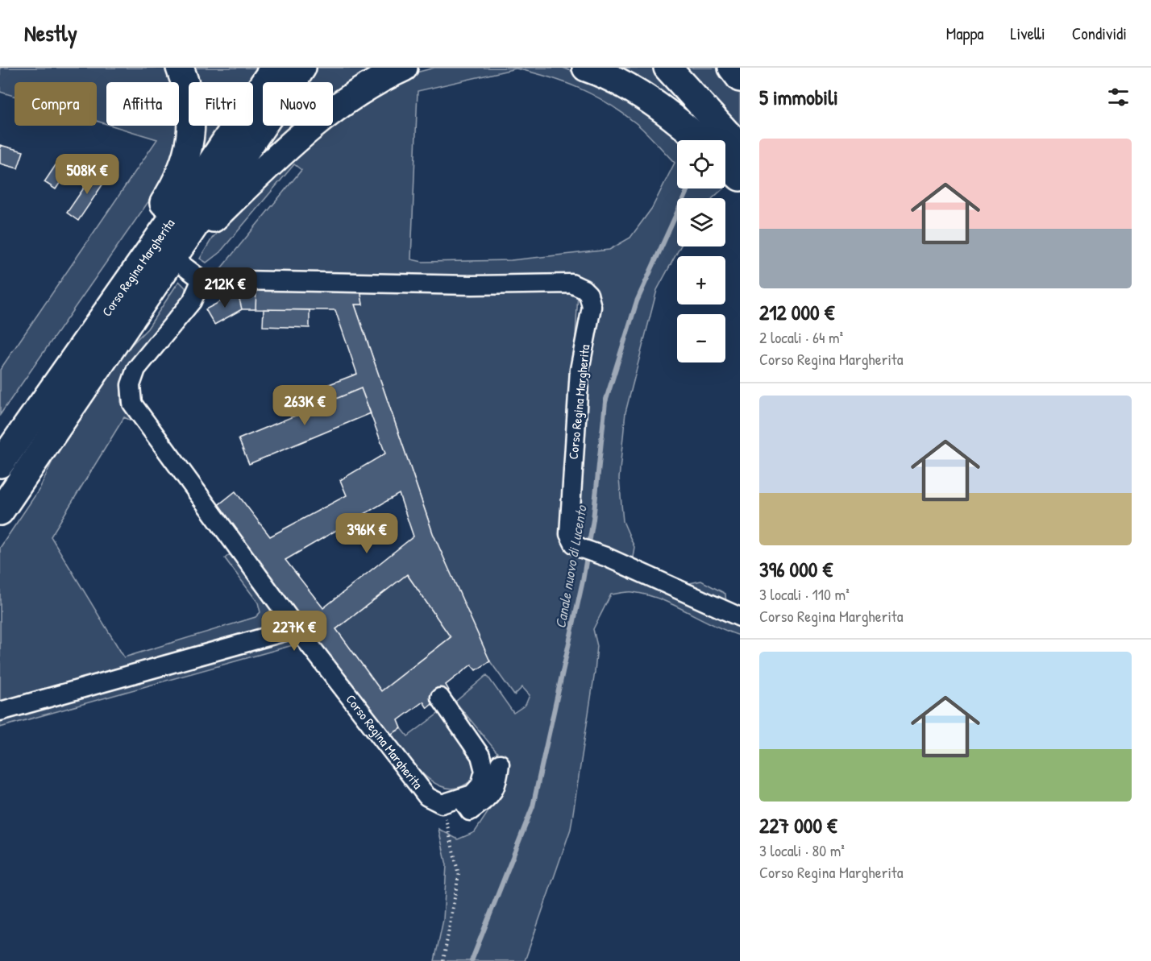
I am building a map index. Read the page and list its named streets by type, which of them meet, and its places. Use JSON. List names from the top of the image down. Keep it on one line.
{"streets":{"main road":["Corso Regina Margherita"]},"water":["Canale nuovo di Lucento"],"page":{"header":"Nestly","nav":["Mappa","Livelli","Condividi"],"heading":"5 immobili","chip":["Compra","Affitta","Filtri","Nuovo"],"list":[{"name":"212 000 €","note":"2 locali · 64 m² · Corso Regina Margherita"},{"name":"396 000 €","note":"3 locali · 110 m² · Corso Regina Margherita"},{"name":"227 000 €","note":"3 locali · 80 m² · Corso Regina Margherita"}],"map_buttons":["+","−"],"price":["508K €","212K €","263K €","396K €","227K €"]}}
